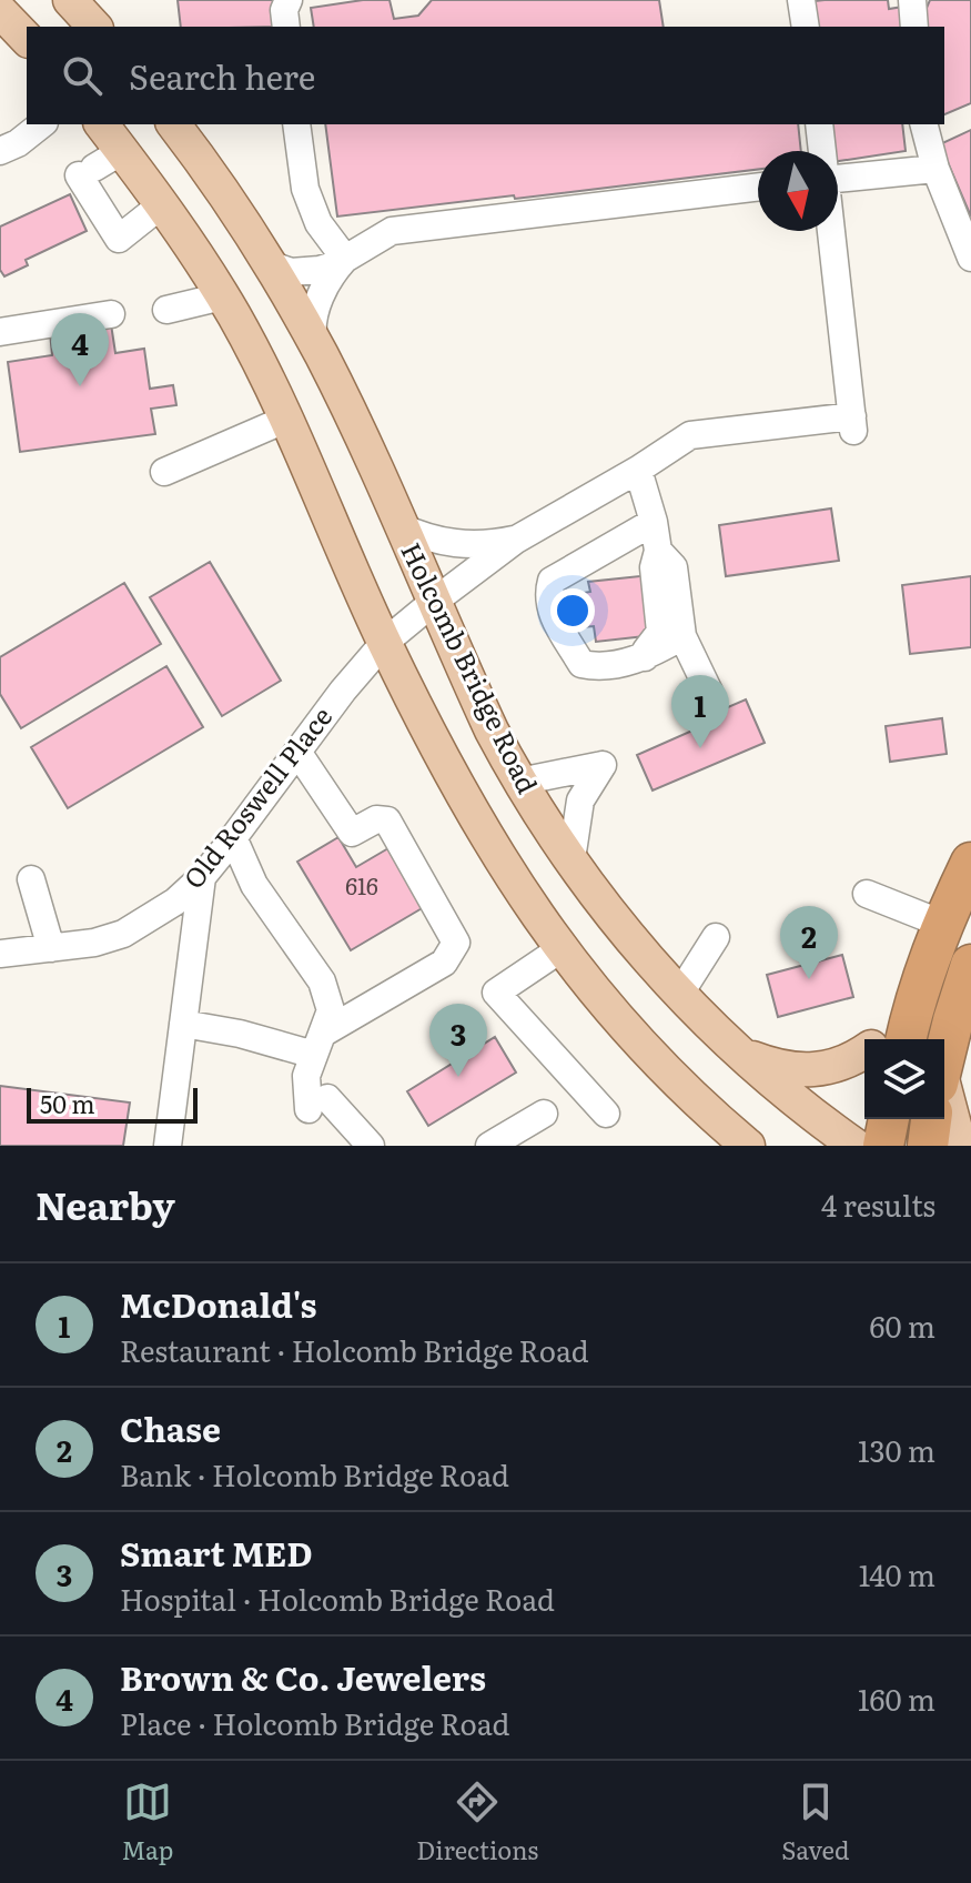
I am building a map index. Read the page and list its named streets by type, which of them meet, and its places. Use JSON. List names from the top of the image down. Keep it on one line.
{"streets":{"main road":["Holcomb Bridge Road"],"street":["Old Roswell Place"]},"crossings":[["Holcomb Bridge Road","Old Roswell Place"]],"house_numbers":["616"],"scale_bar":"50 m","north":"bottom","page":{"search":"Search here","pins":["4","1","2","3"],"scale":"50 m","heading":["Nearby","4 results"],"list":[{"mark":"1","name":"McDonald's","note":"Restaurant · Holcomb Bridge Road","value":"60 m"},{"mark":"2","name":"Chase","note":"Bank · Holcomb Bridge Road","value":"130 m"},{"mark":"3","name":"Smart MED","note":"Hospital · Holcomb Bridge Road","value":"140 m"},{"mark":"4","name":"Brown & Co. Jewelers","note":"Place · Holcomb Bridge Road","value":"160 m"}],"nav":["Map","Directions","Saved"]}}
